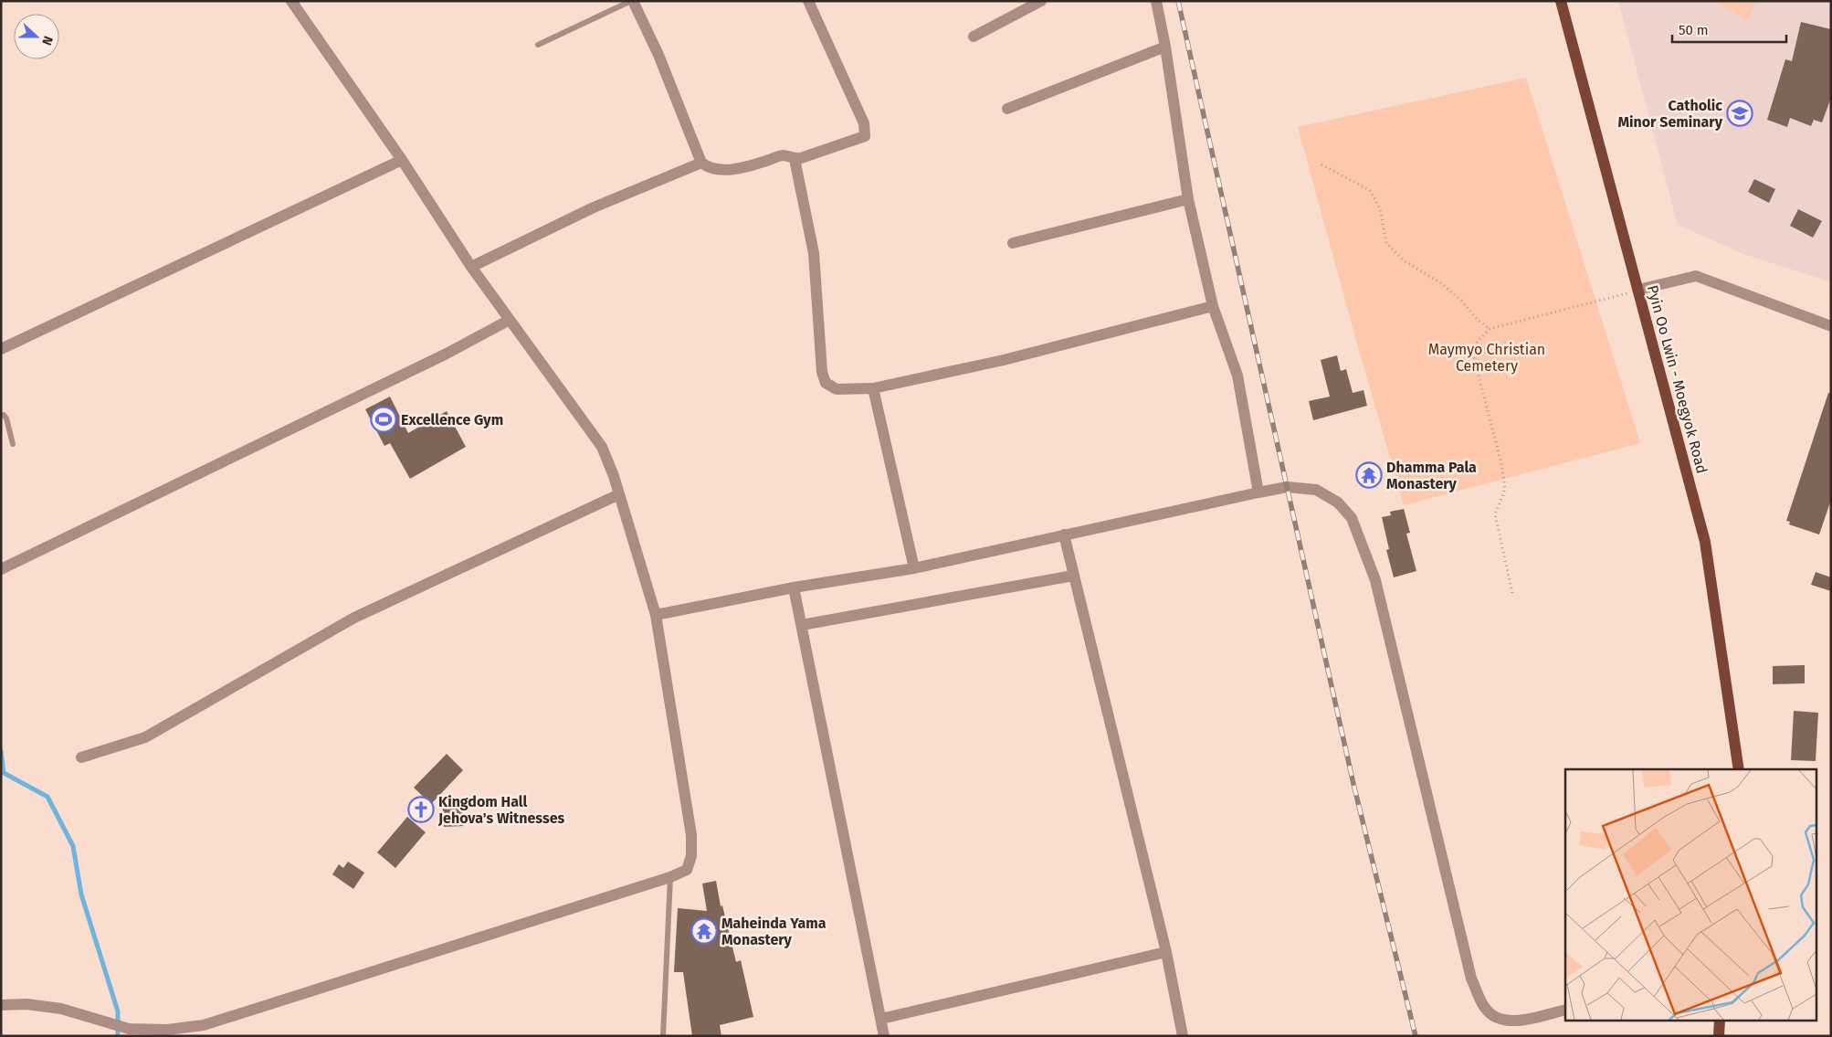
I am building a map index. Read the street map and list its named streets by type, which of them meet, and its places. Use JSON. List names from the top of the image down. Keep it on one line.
{"streets":{"main road":["Pyin Oo Lwin - Moegyok Road"]},"parks":["Maymyo Christian Cemetery"],"places":{"school or university":["Catholic Minor Seminary"],"sports":["Excellence Gym"],"temple":["Dhamma Pala Monastery","Maheinda Yama Monastery"],"church":["Kingdom Hall Jehova's Witnesses"]},"scale_bar":"50 m","north":"right"}
